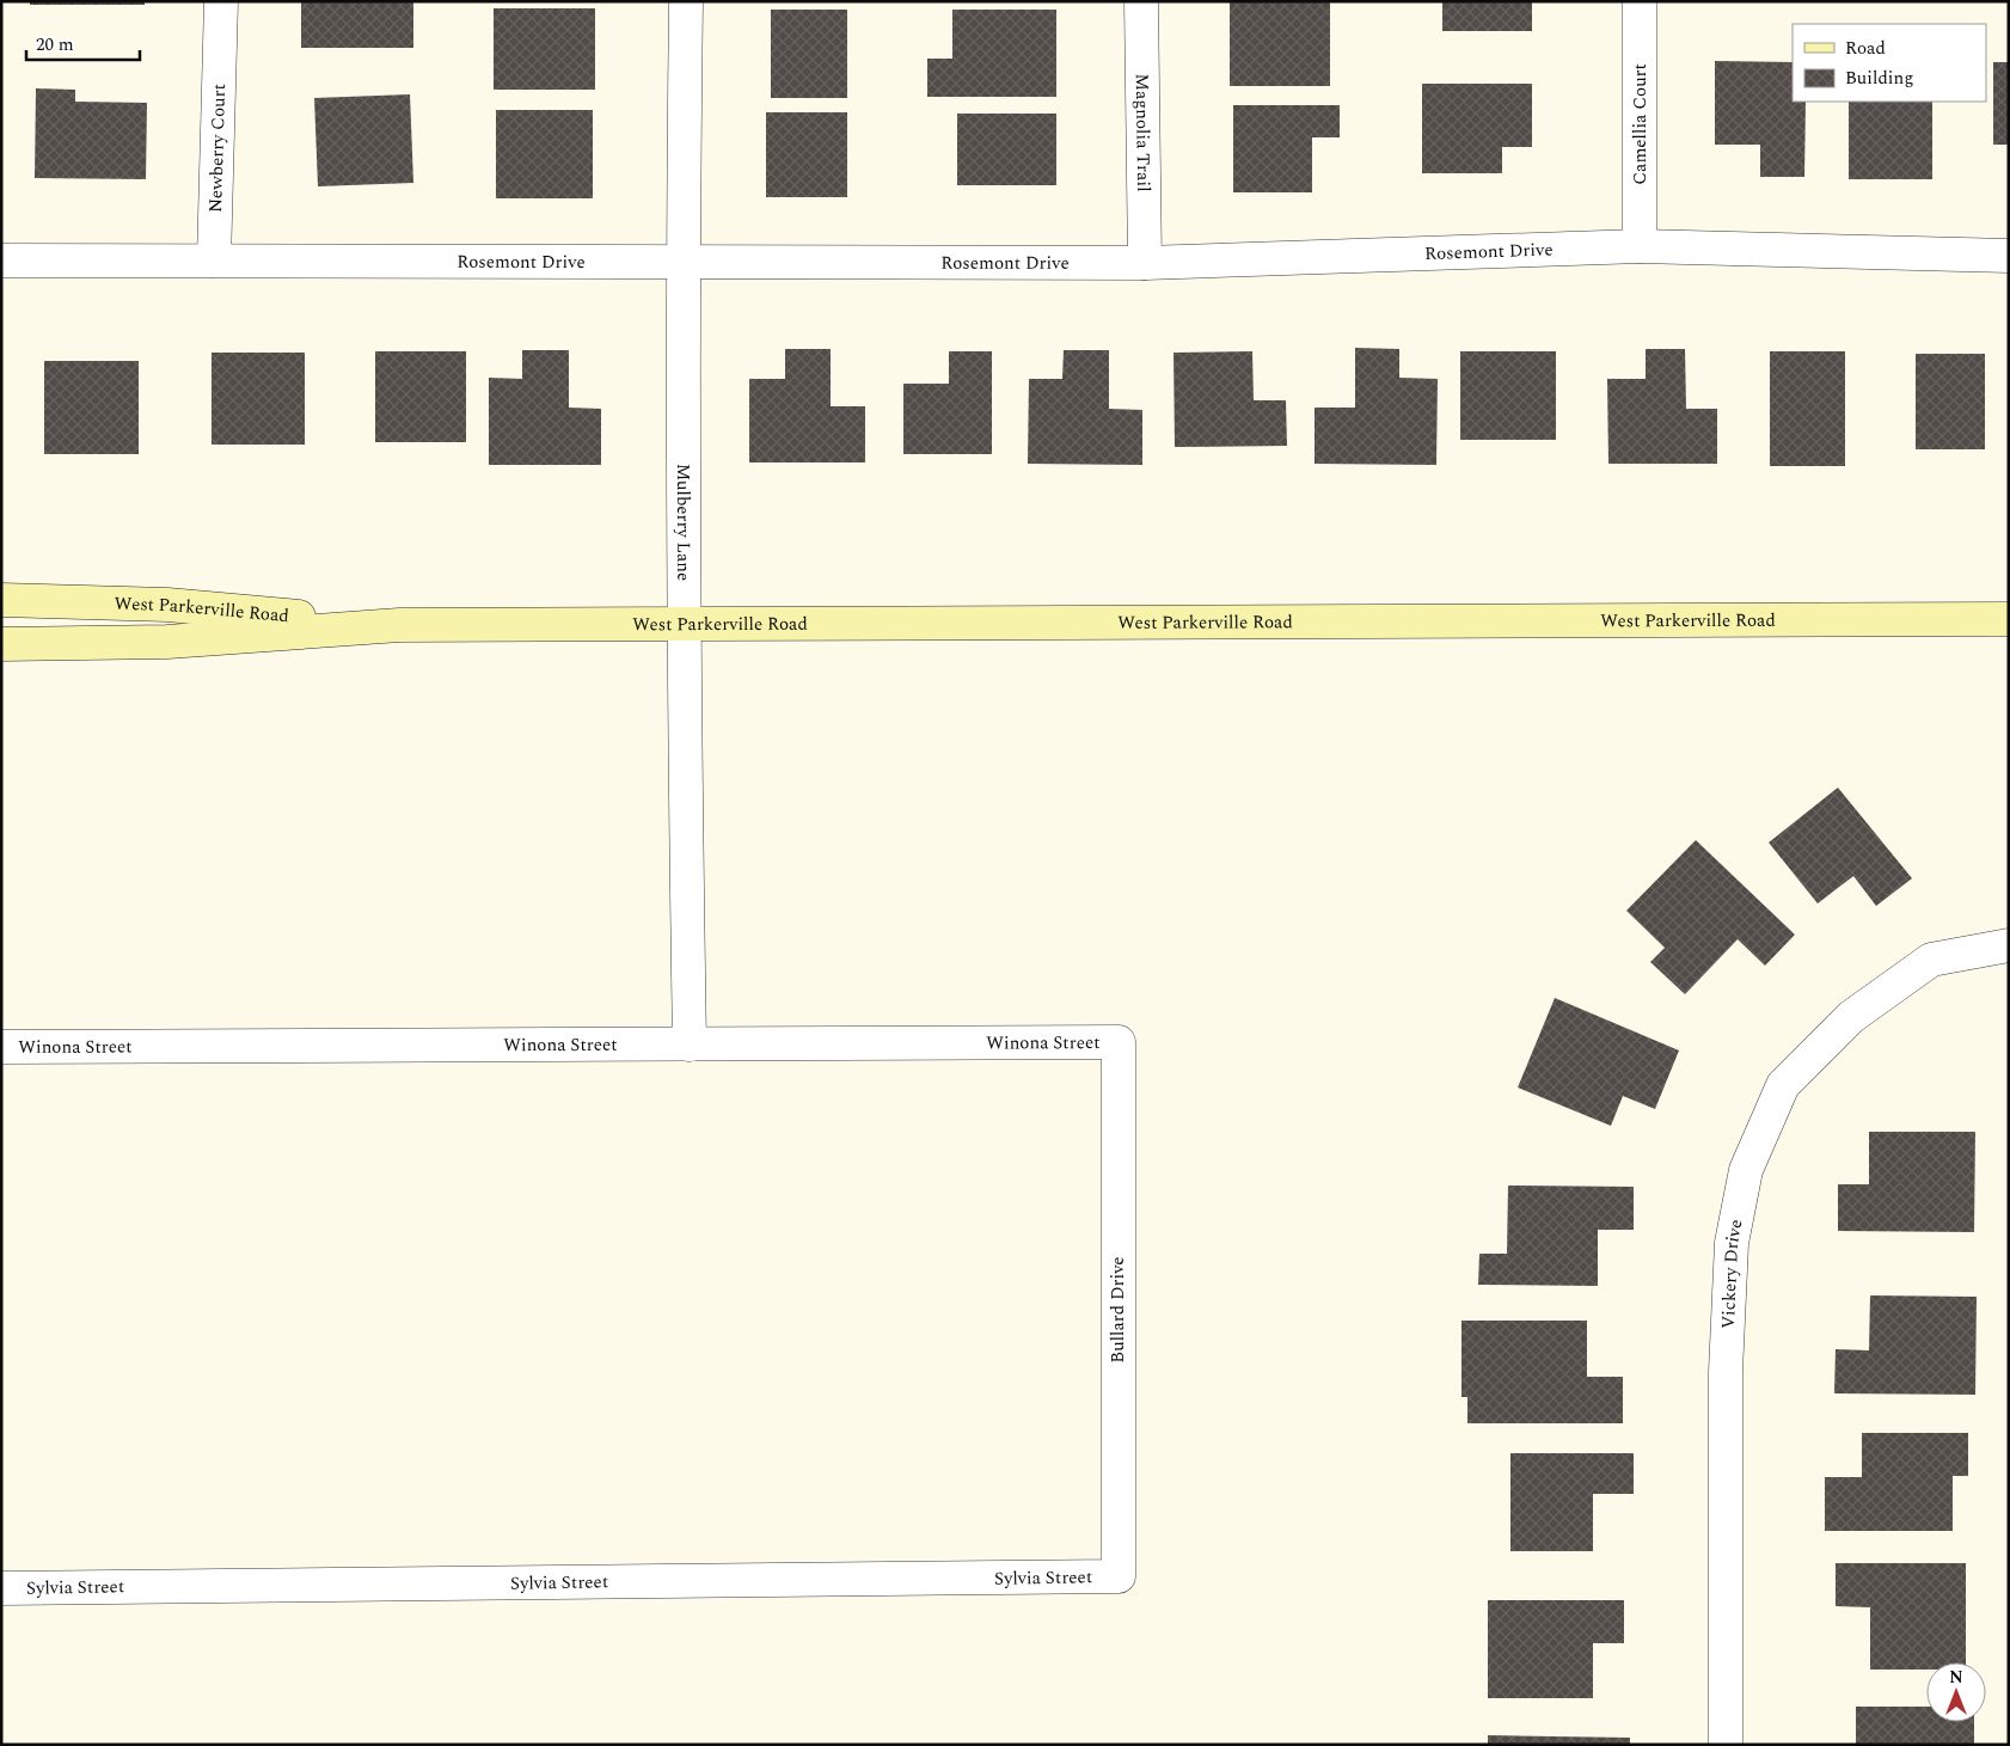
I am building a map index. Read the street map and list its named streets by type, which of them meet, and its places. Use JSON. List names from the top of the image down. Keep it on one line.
{"streets":{"main road":["West Parkerville Road"],"street":["Camellia Court","Magnolia Trail","Newberry Court","Rosemont Drive","Mulberry Lane","Winona Street","Vickery Drive","Bullard Drive","Sylvia Street"]},"crossings":[["Camellia Court","Rosemont Drive"],["Magnolia Trail","Rosemont Drive"],["Newberry Court","Rosemont Drive"],["Rosemont Drive","Mulberry Lane"],["Mulberry Lane","West Parkerville Road"],["Mulberry Lane","Winona Street"],["Winona Street","Bullard Drive"],["Bullard Drive","Sylvia Street"]],"legend":["Road","Building"],"scale_bar":"20 m","north":"top"}
